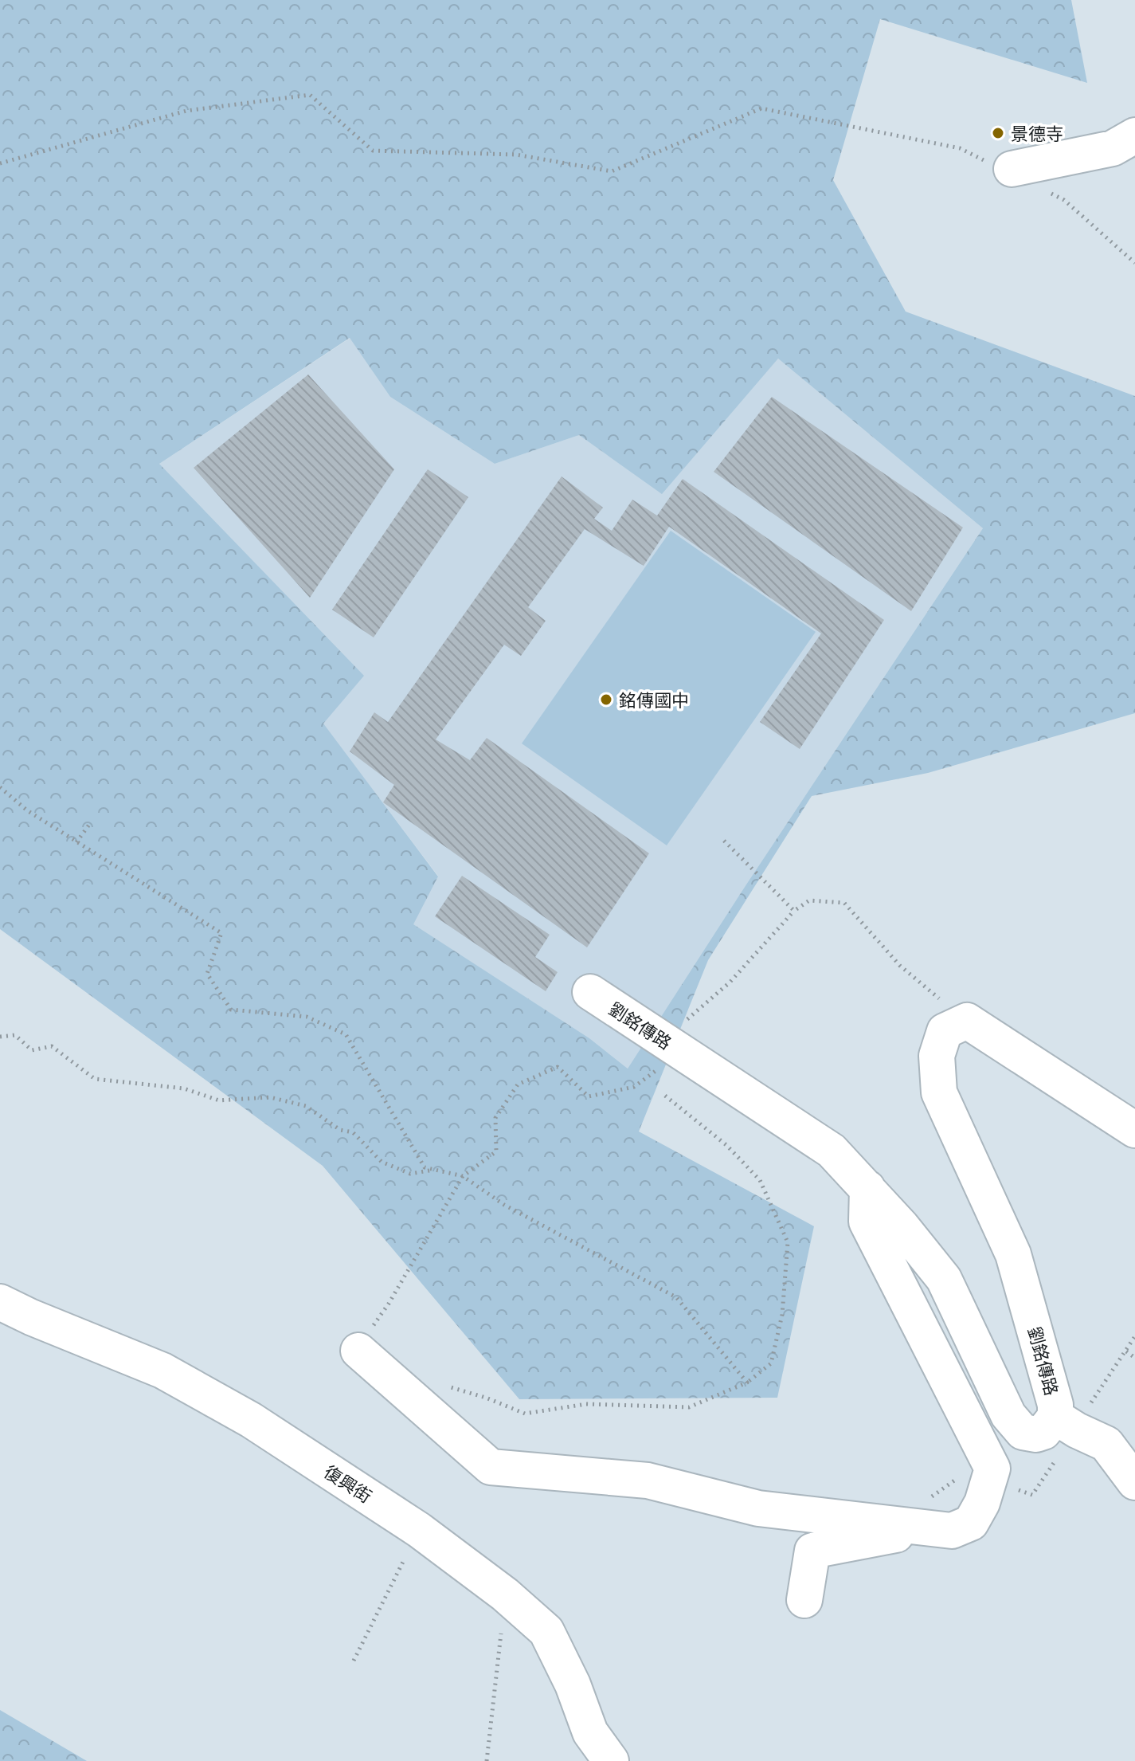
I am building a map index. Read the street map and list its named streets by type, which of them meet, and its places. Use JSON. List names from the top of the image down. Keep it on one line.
{"streets":{"street":["劉銘傳路","復興街"]},"places":["景德寺","銘傳國中"]}
